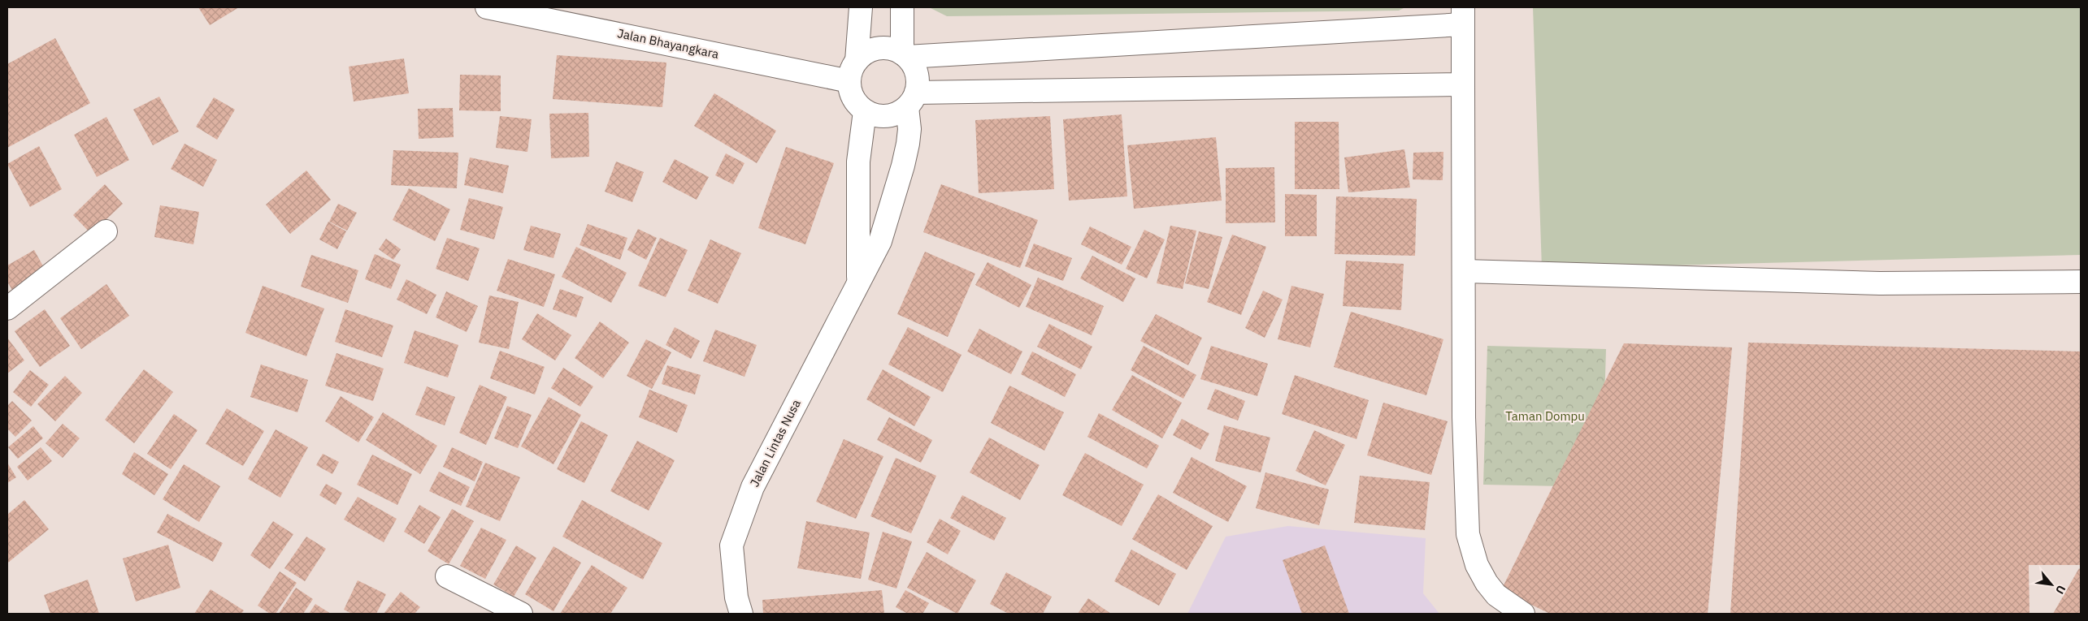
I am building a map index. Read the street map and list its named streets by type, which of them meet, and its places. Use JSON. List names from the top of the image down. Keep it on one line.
{"streets":{"main road":["Jalan Bhayangkara","Jalan Lintas Nusa"]},"crossings":[["Jalan Bhayangkara","Jalan Lintas Nusa"]],"parks":["Taman Dompu"],"north":"bottom right"}
